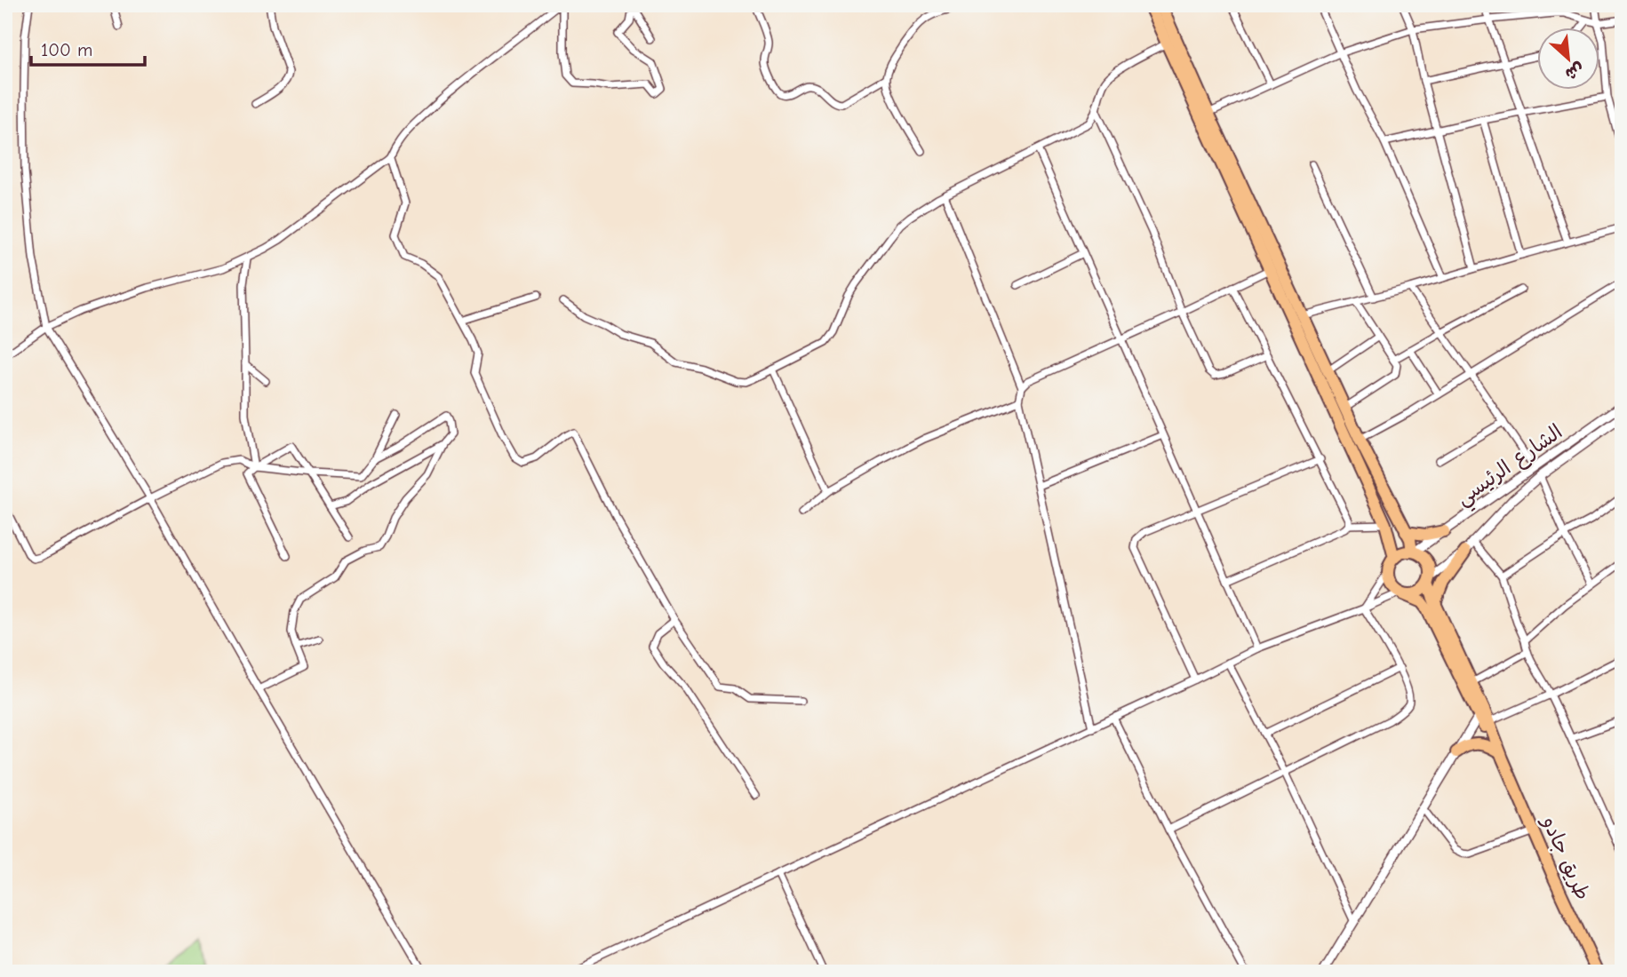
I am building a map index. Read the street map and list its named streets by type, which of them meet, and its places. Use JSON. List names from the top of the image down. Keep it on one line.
{"streets":{"highway":["طريق جادو"],"street":["الشارع الرئيسي"]},"crossings":[["الشارع الرئيسي","طريق جادو"]],"scale_bar":"100 m","north":"bottom right"}
